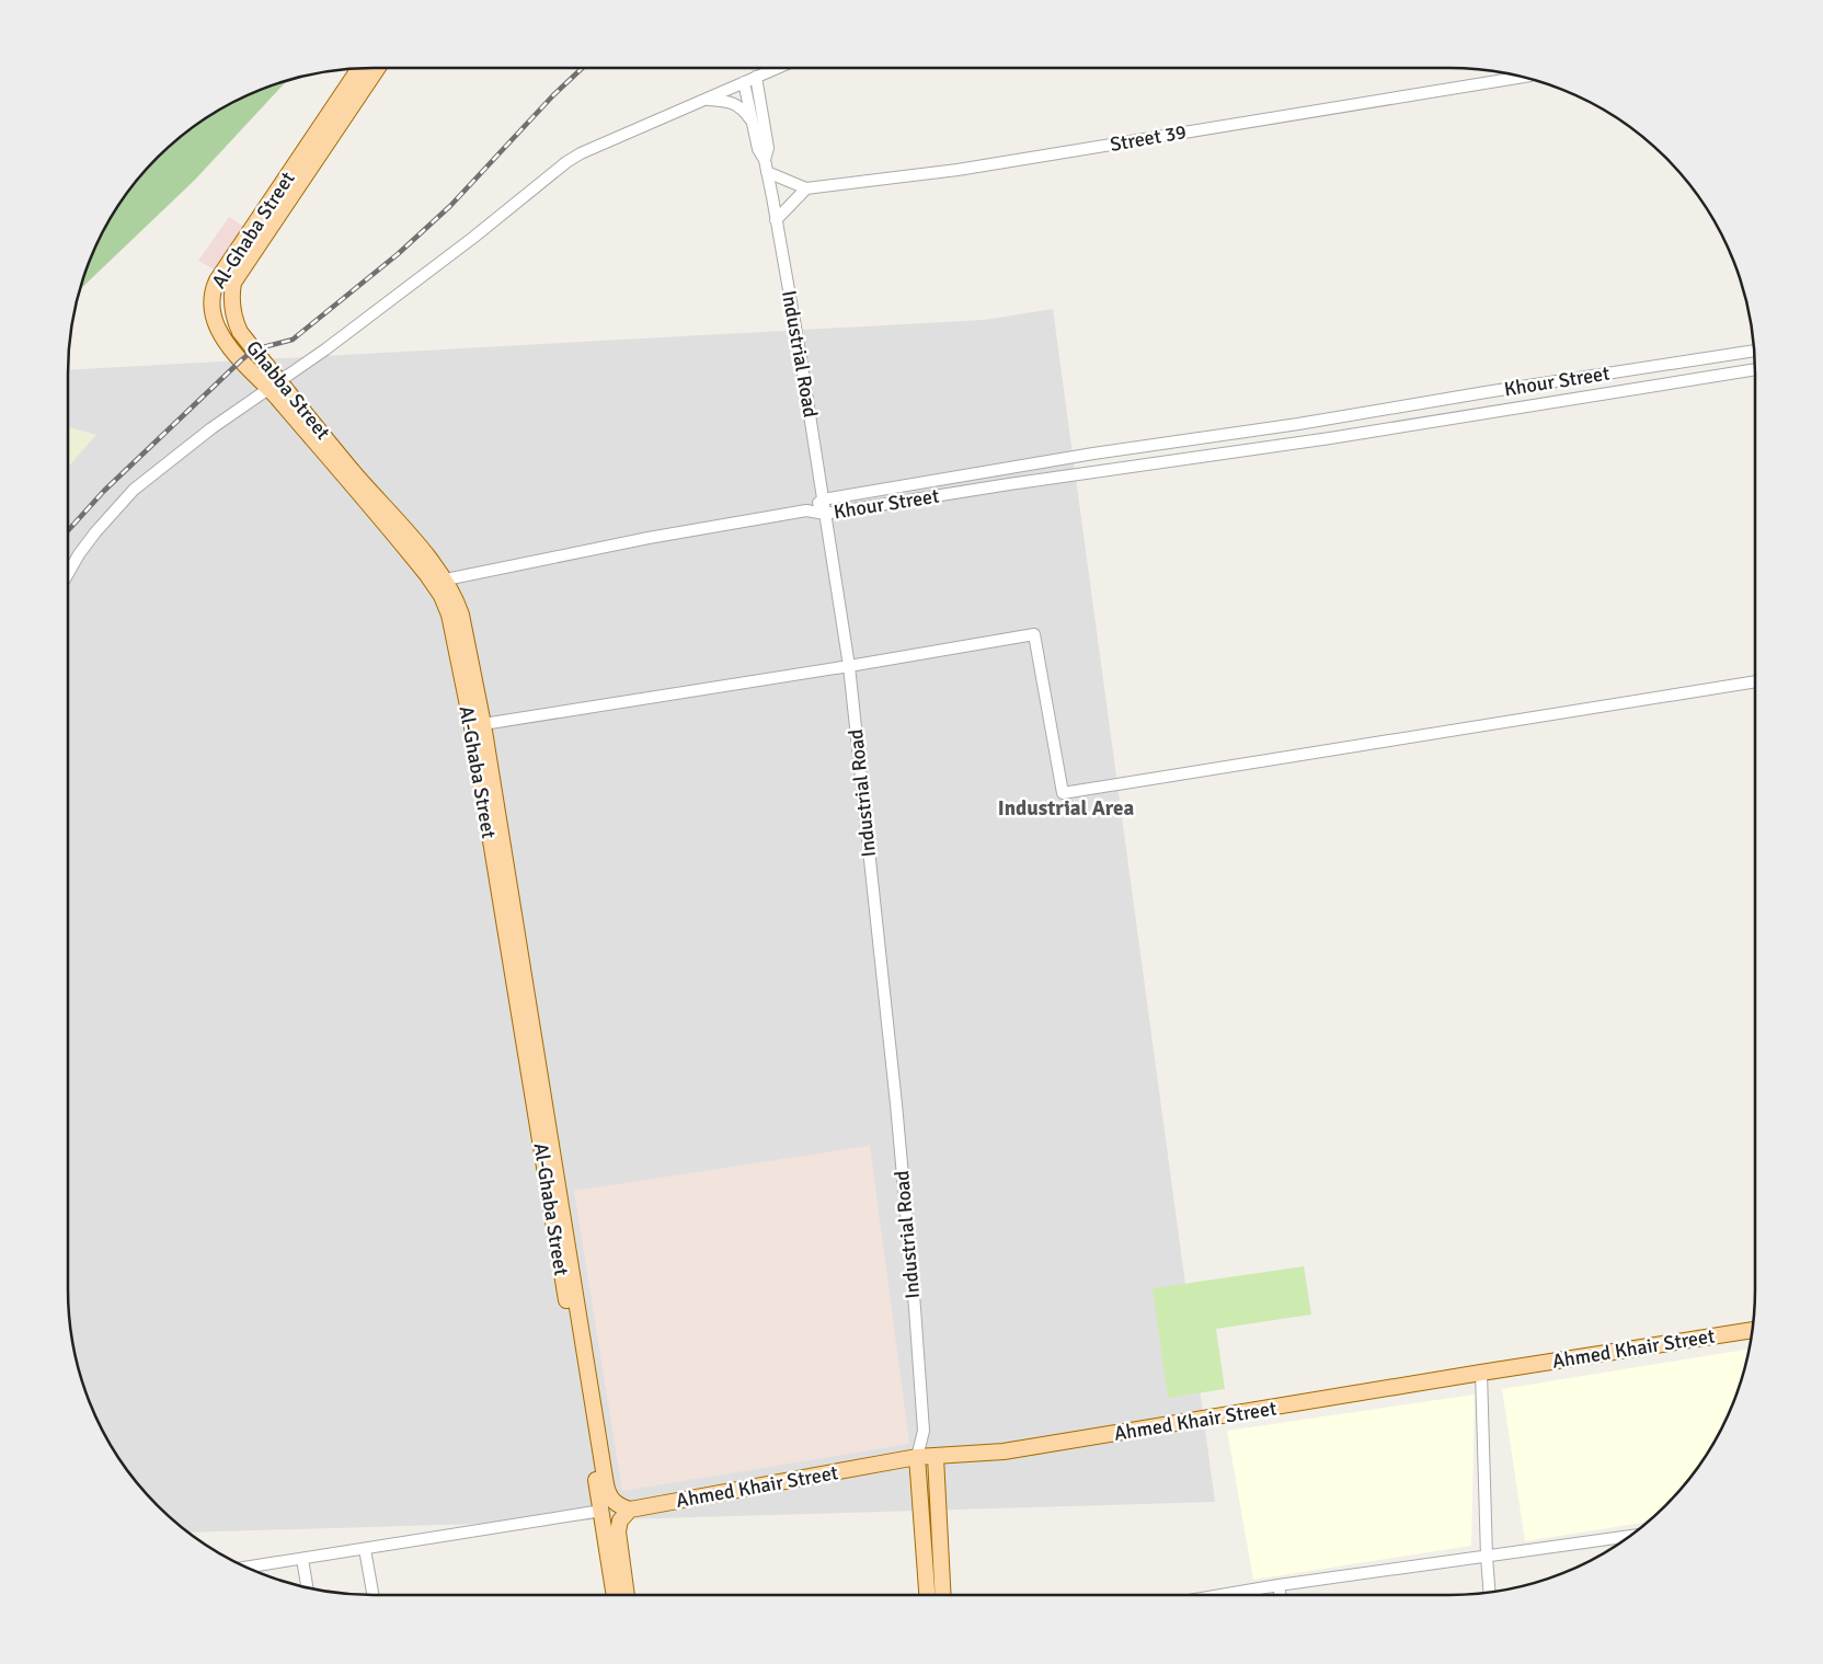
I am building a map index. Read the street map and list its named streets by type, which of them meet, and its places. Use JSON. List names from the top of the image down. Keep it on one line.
{"streets":{"main road":["Al-Ghaba Street","Ghabba Street","Ahmed Khair Street"],"street":["Street 39","Industrial Road","Khour Street"]},"crossings":[["Street 39","Industrial Road"],["Al-Ghaba Street","Ghabba Street"],["Al-Ghaba Street","Ahmed Khair Street"],["Industrial Road","Khour Street"],["Khour Street","Ghabba Street"]],"districts":["Industrial Area"]}
